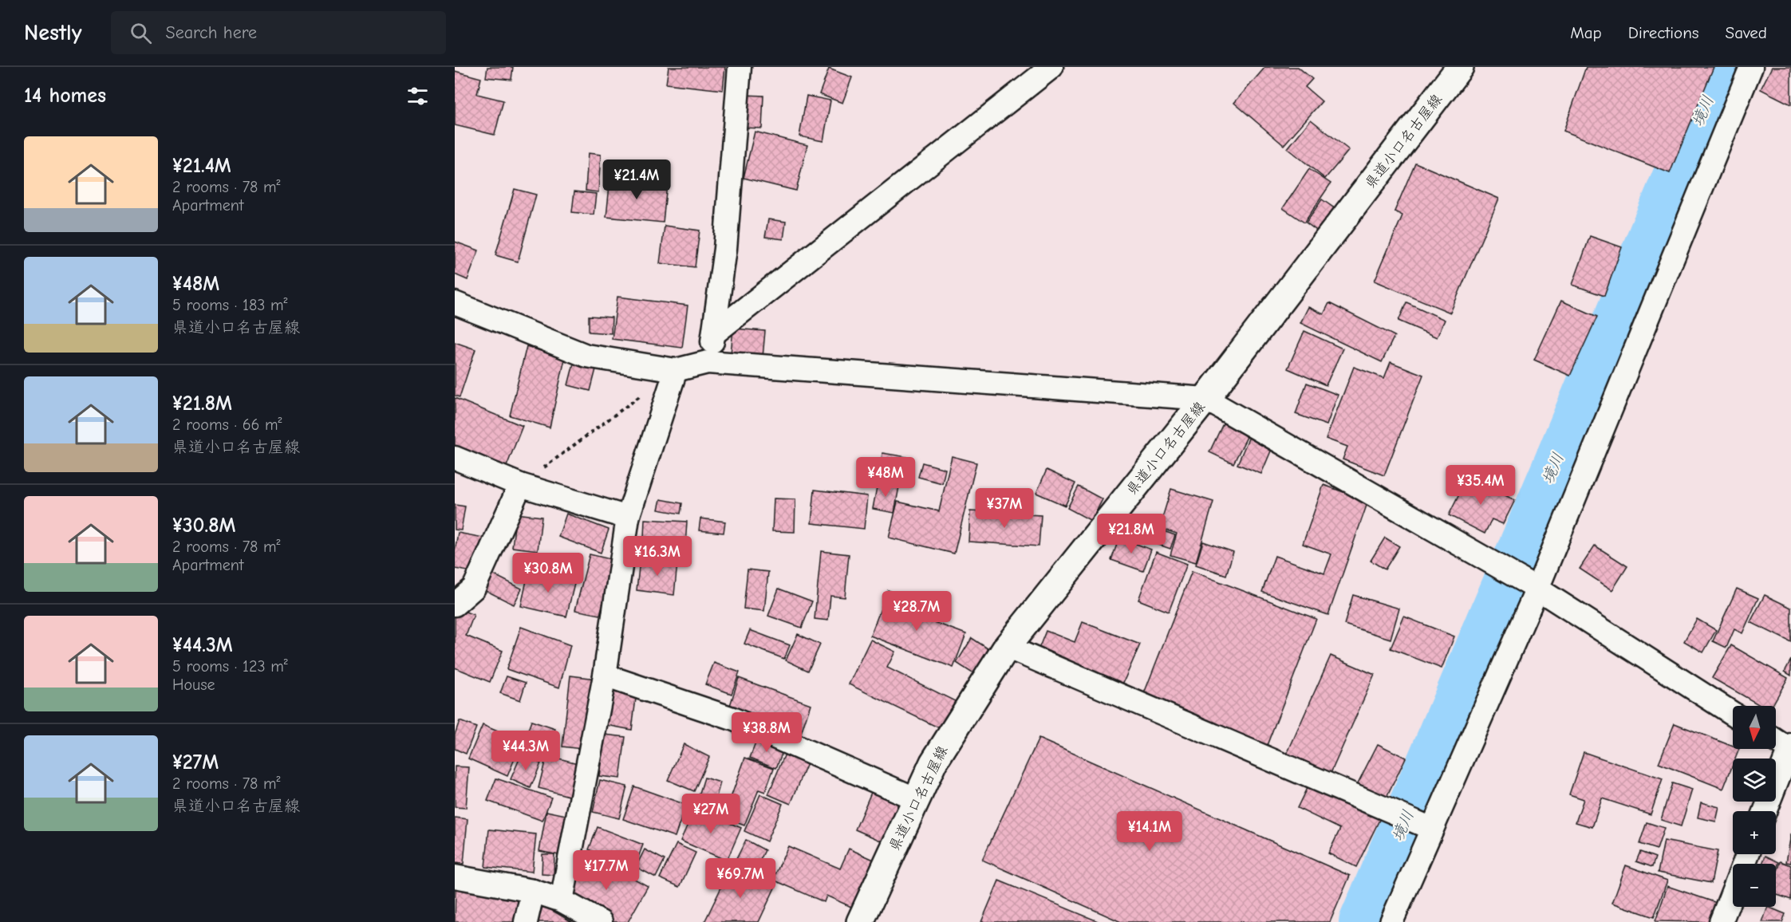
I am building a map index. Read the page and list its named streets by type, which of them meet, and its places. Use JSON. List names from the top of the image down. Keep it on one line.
{"streets":{"main road":["県道小口名古屋線"]},"water":["境川"],"north":"bottom","page":{"header":"Nestly","search":"Search here","nav":["Map","Directions","Saved"],"heading":"14 homes","list":[{"name":"¥21.4M","note":"2 rooms · 78 m² · Apartment"},{"name":"¥48M","note":"5 rooms · 183 m² · 県道小口名古屋線"},{"name":"¥21.8M","note":"2 rooms · 66 m² · 県道小口名古屋線"},{"name":"¥30.8M","note":"2 rooms · 78 m² · Apartment"},{"name":"¥44.3M","note":"5 rooms · 123 m² · House"},{"name":"¥27M","note":"2 rooms · 78 m² · 県道小口名古屋線"}],"price":["¥21.4M","¥48M","¥35.4M","¥37M","¥21.8M","¥16.3M","¥30.8M","¥28.7M","¥38.8M","¥44.3M","¥27M","¥14.1M","¥17.7M","¥69.7M"],"map_buttons":["+","−"]}}
